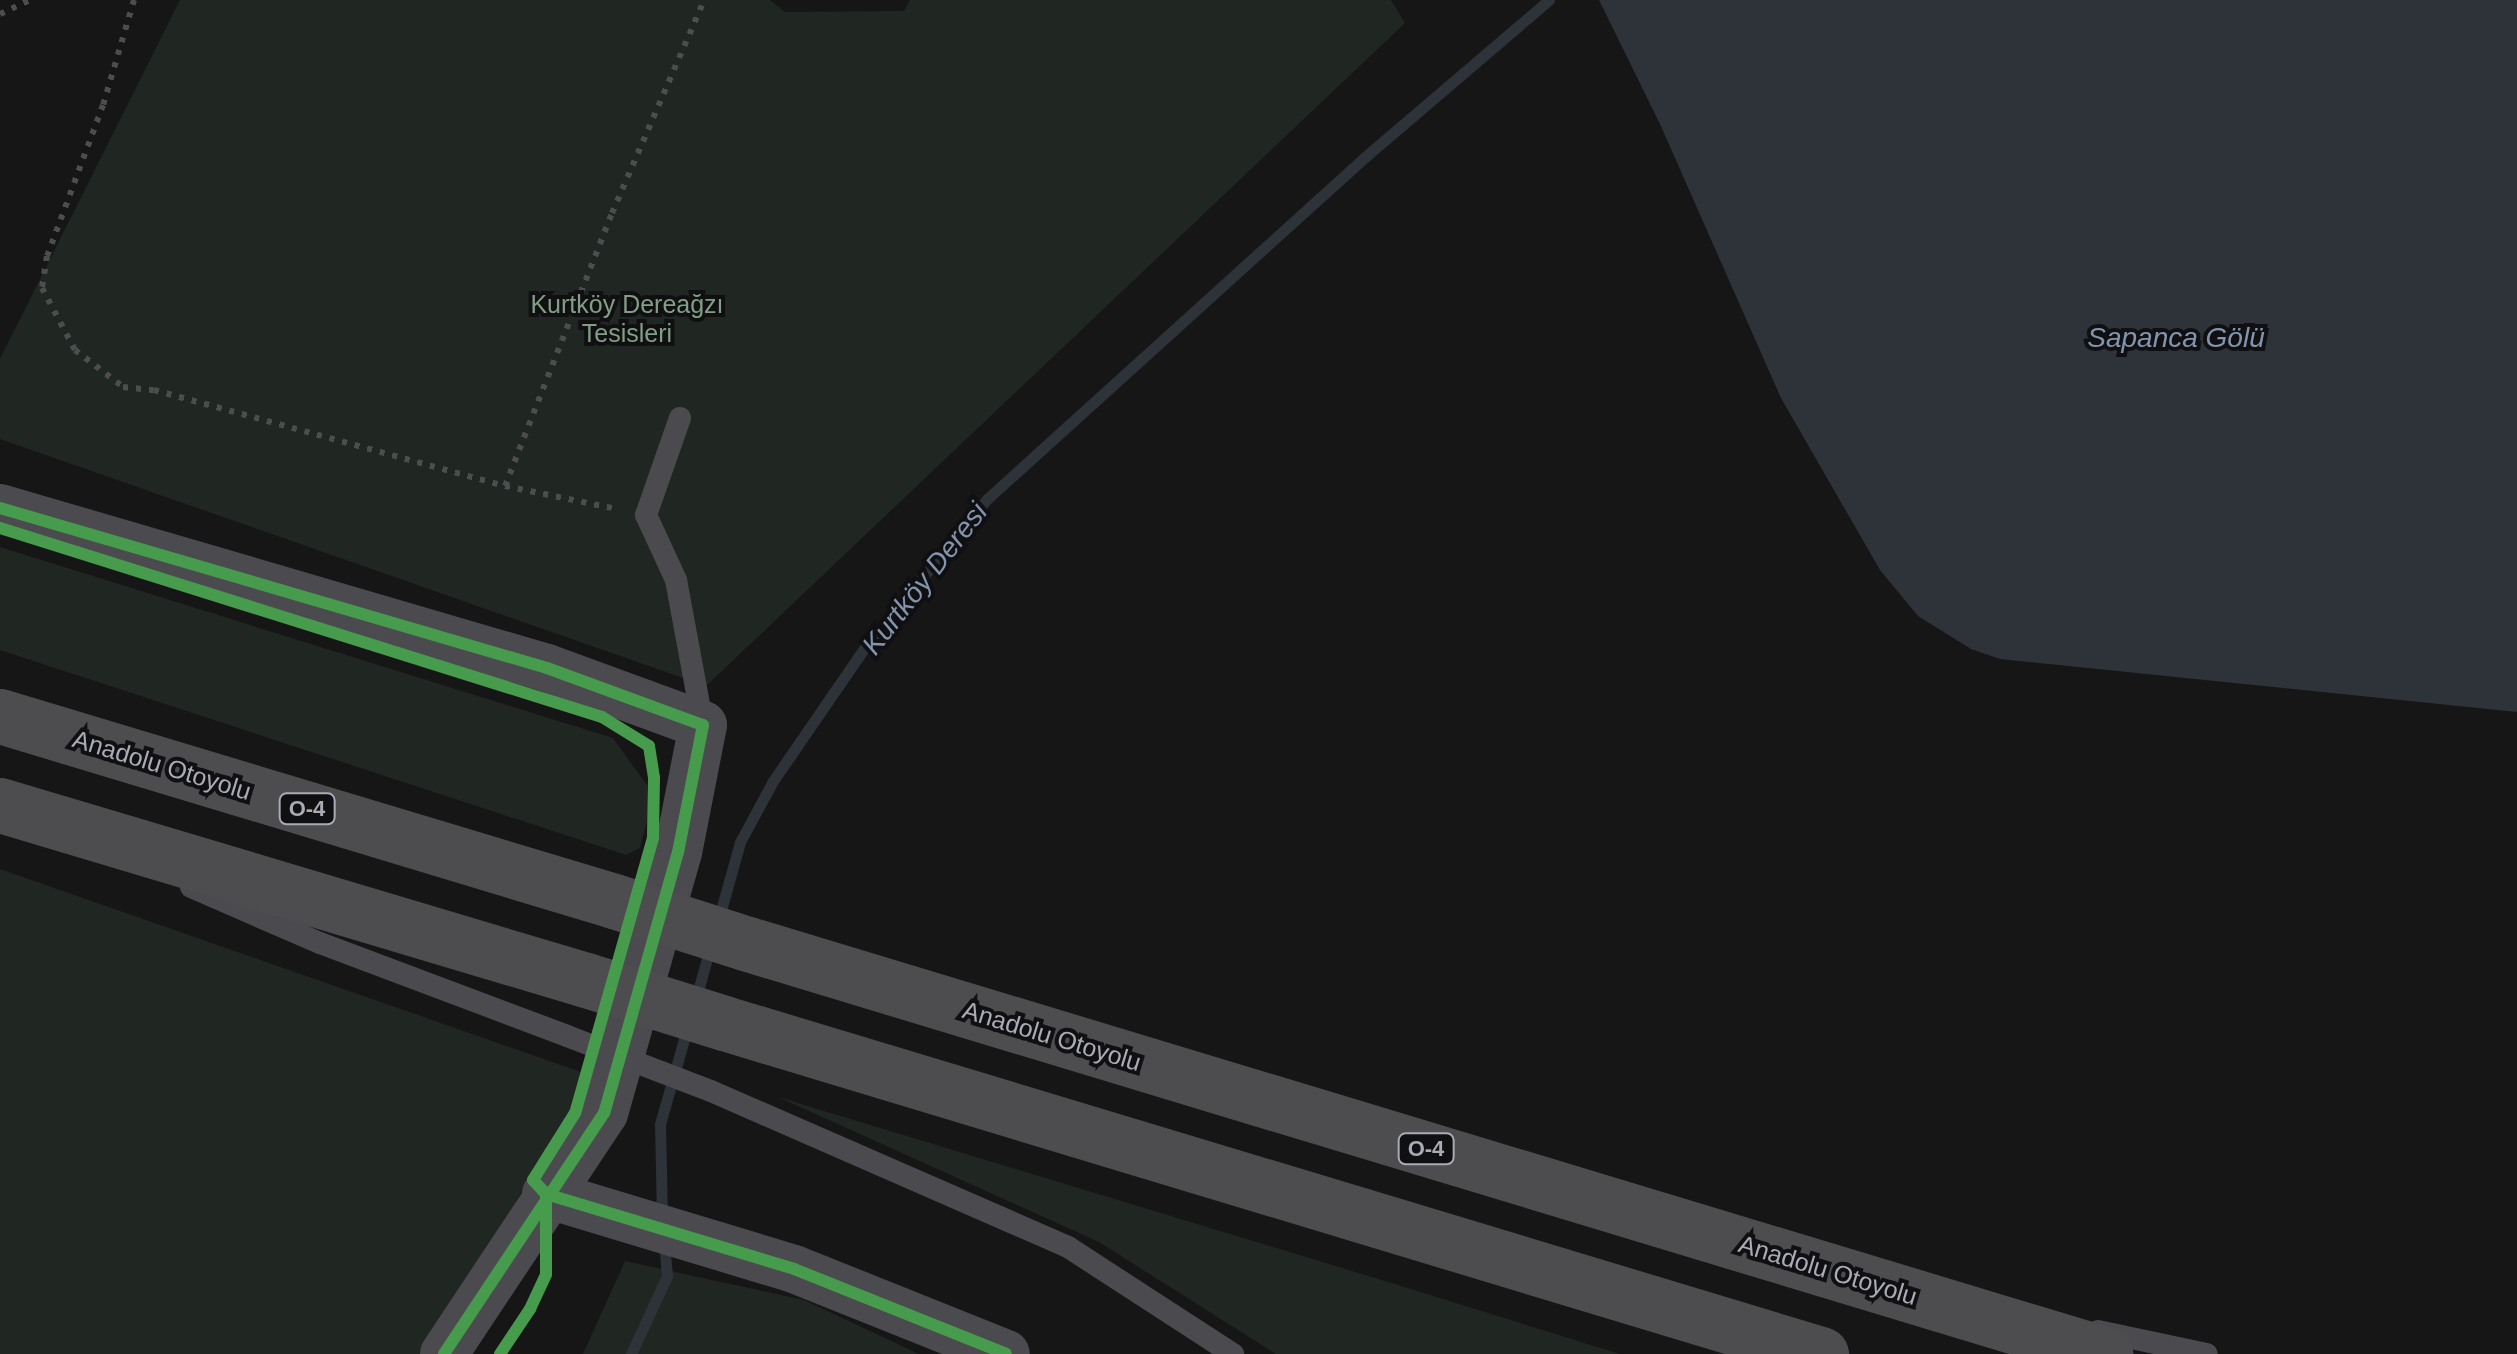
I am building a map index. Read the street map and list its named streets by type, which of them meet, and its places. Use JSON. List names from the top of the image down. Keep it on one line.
{"streets":{"highway":["Anadolu Otoyolu","O-4"]},"water":["Sapanca Gölü","Kurtköy Deresi"],"parks":["Kurtköy Dereağzı Tesisleri"]}
